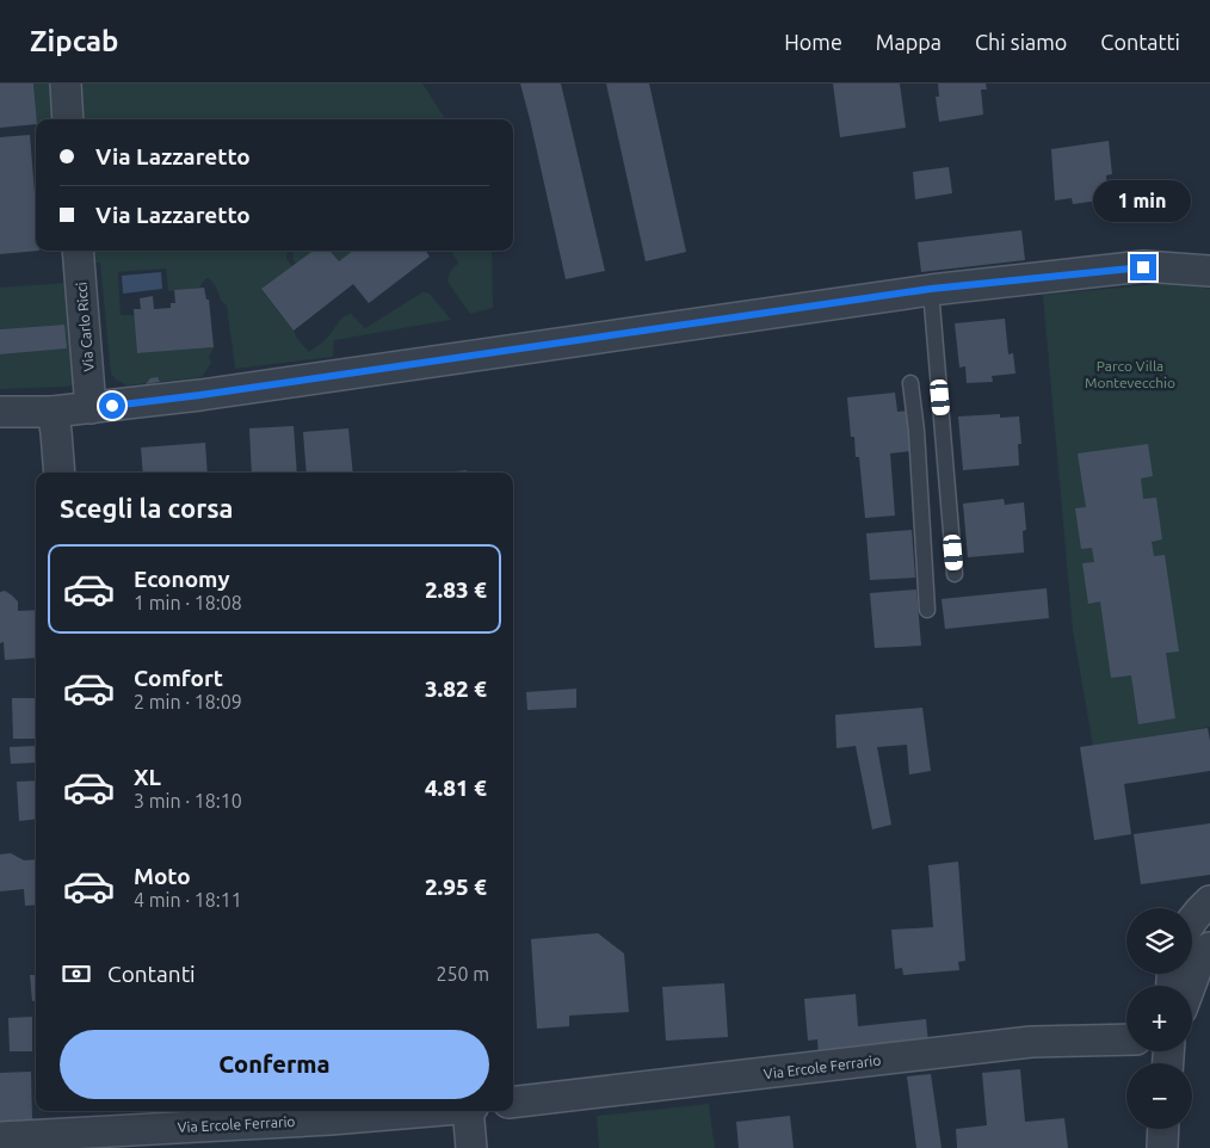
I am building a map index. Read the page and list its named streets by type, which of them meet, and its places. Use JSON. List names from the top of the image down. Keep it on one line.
{"streets":{"street":["Via Carlo Ricci","Via Ercole Ferrario"]},"parks":["Parco Villa Montevecchio"],"page":{"header":"Zipcab","nav":["Home","Mappa","Chi siamo","Contatti"],"banner":["Via Lazzaretto","Via Lazzaretto"],"bubble":"1 min","heading":"Scegli la corsa","list":[{"name":"Economy","note":"1 min · 18:08","value":"2.83 €"},{"name":"Comfort","note":"2 min · 18:09","value":"3.82 €"},{"name":"XL","note":"3 min · 18:10","value":"4.81 €"},{"name":"Moto","note":"4 min · 18:11","value":"2.95 €"}],"map_buttons":["+","−"],"pay":["Contanti","250 m"],"buttons":"Conferma"}}
